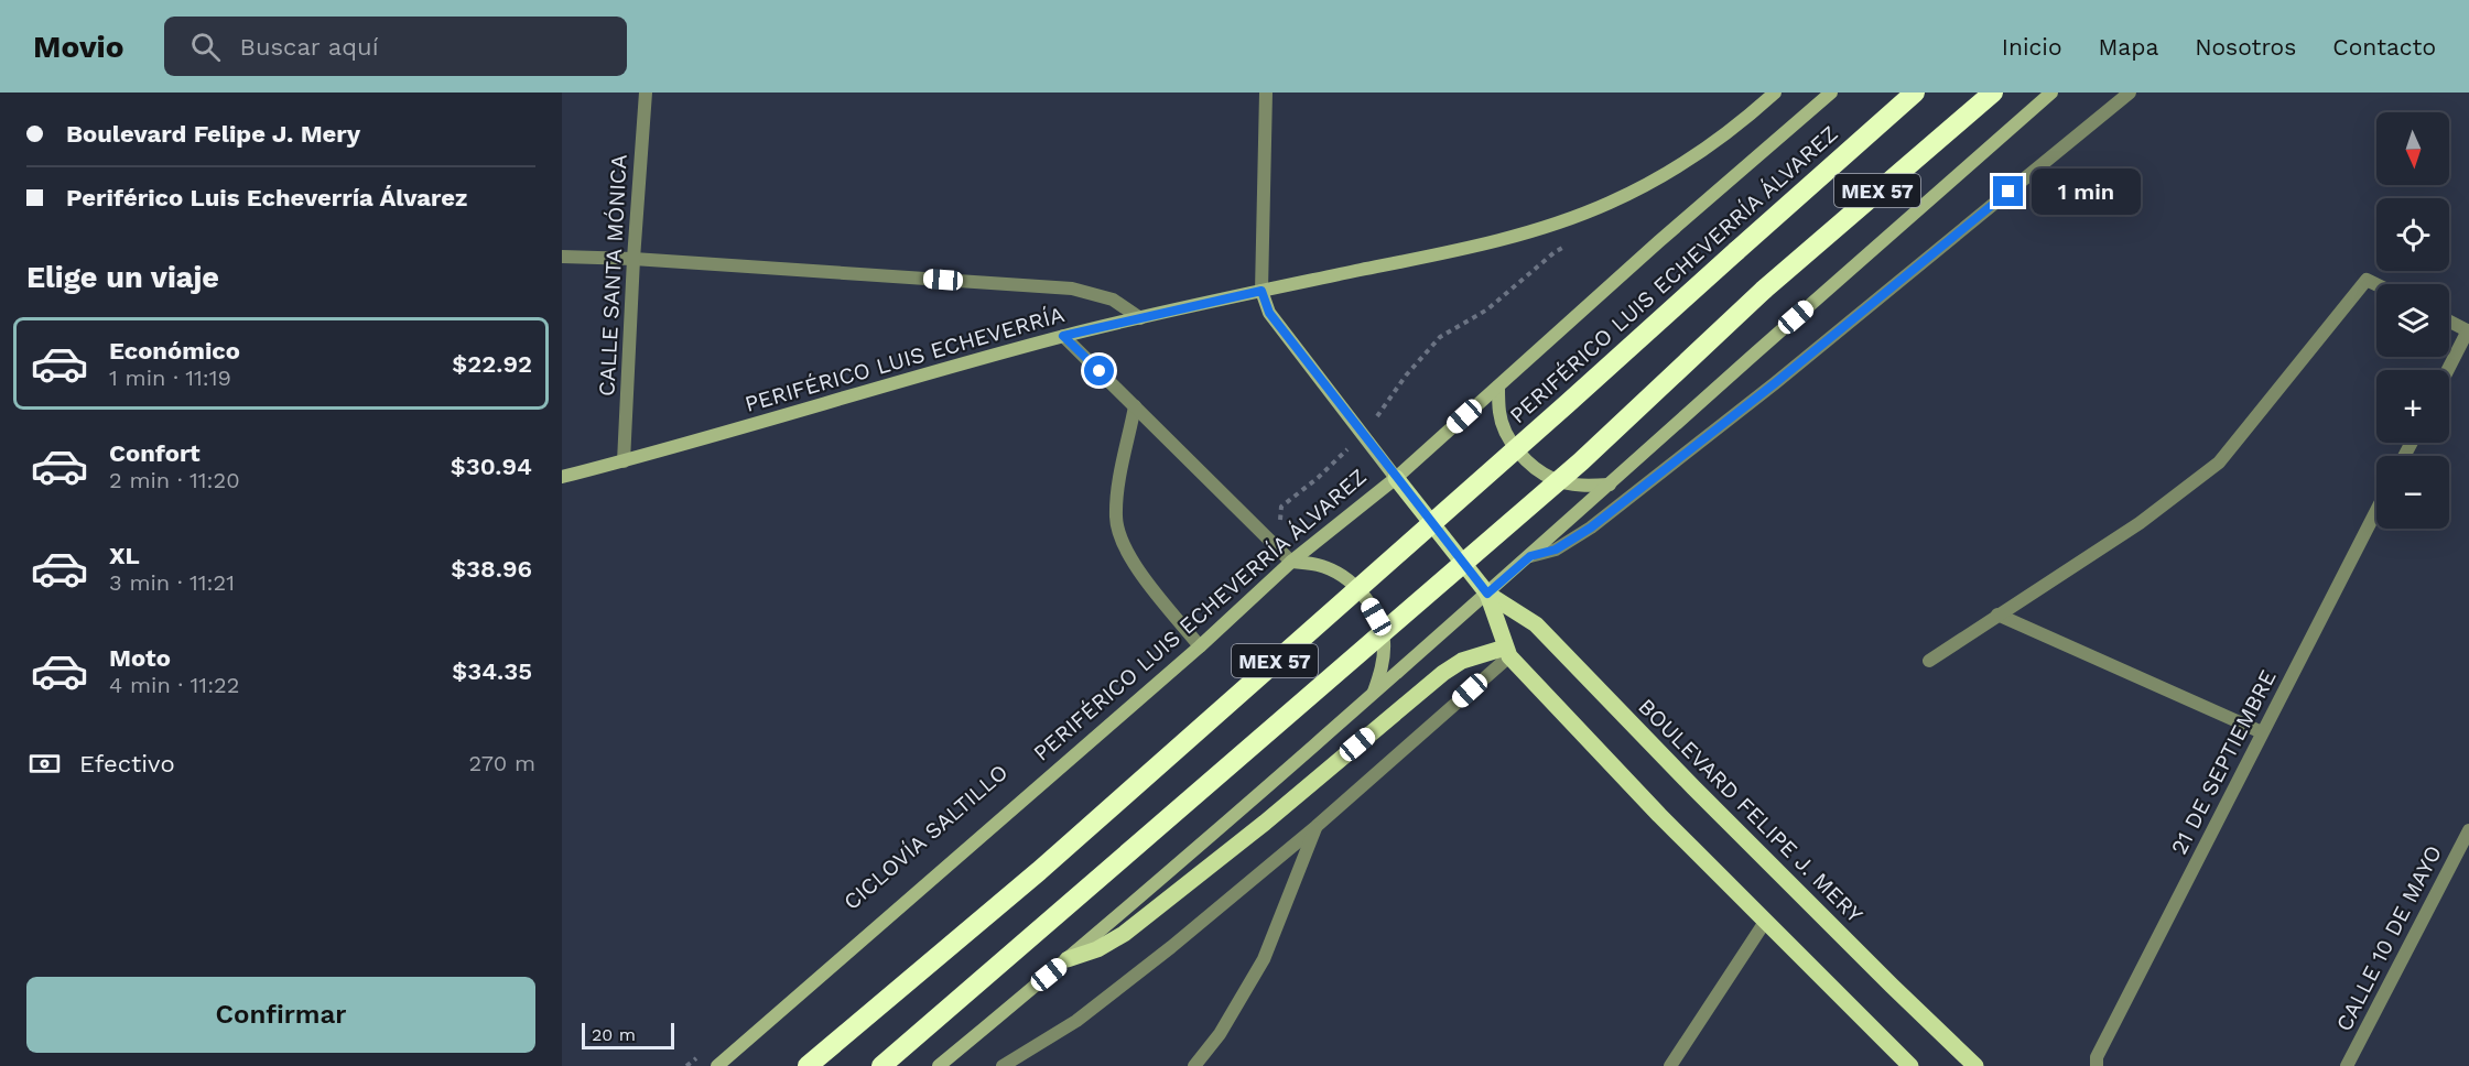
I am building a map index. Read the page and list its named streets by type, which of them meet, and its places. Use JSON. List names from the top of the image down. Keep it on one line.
{"streets":{"highway":["MEX 57","PERIFÉRICO LUIS ECHEVERRÍA ÁLVAREZ"],"main road":["PERIFÉRICO LUIS ECHEVERRÍA","BOULEVARD FELIPE J. MERY"],"street":["CALLE SANTA MÓNICA","21 DE SEPTIEMBRE","CALLE 10 DE MAYO"]},"crossings":[["PERIFÉRICO LUIS ECHEVERRÍA ÁLVAREZ","BOULEVARD FELIPE J. MERY"],["CALLE SANTA MÓNICA","PERIFÉRICO LUIS ECHEVERRÍA"],["PERIFÉRICO LUIS ECHEVERRÍA","BOULEVARD FELIPE J. MERY"]],"scale_bar":"20 m","north":"bottom","page":{"header":"Movio","search":"Buscar aquí","nav":["Inicio","Mapa","Nosotros","Contacto"],"banner":["Boulevard Felipe J. Mery","Periférico Luis Echeverría Álvarez"],"map_buttons":["+","−"],"bubble":"1 min","heading":"Elige un viaje","list":[{"name":"Económico","note":"1 min · 11:19","value":"$22.92"},{"name":"Confort","note":"2 min · 11:20","value":"$30.94"},{"name":"XL","note":"3 min · 11:21","value":"$38.96"},{"name":"Moto","note":"4 min · 11:22","value":"$34.35"}],"pay":["Efectivo","270 m"],"buttons":"Confirmar","scale":"20 m"}}
